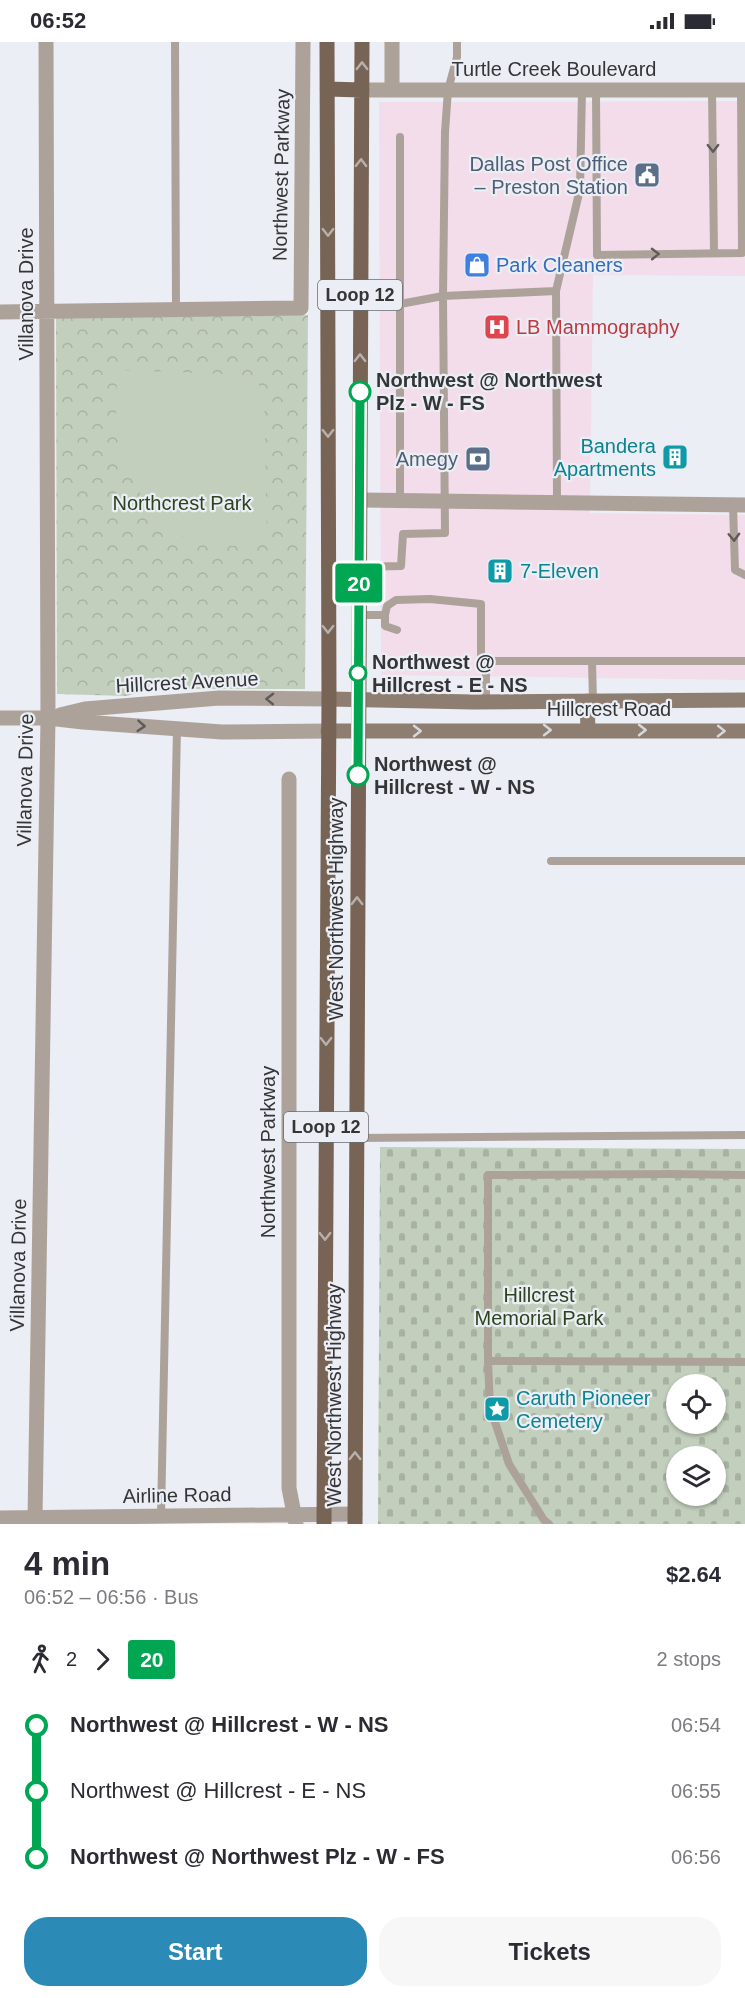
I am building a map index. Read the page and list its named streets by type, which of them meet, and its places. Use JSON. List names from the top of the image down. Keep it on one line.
{"streets":{"main road":["Loop 12","Hillcrest Road","West Northwest Highway"],"street":["Turtle Creek Boulevard","Northwest Parkway","Villanova Drive","Hillcrest Avenue","Airline Road"]},"crossings":[["Turtle Creek Boulevard","West Northwest Highway"],["Northwest Parkway","Airline Road"],["Villanova Drive","Hillcrest Avenue"],["Villanova Drive","Airline Road"],["Hillcrest Avenue","Hillcrest Road"],["Hillcrest Avenue","West Northwest Highway"],["Hillcrest Road","West Northwest Highway"],["West Northwest Highway","Airline Road"]],"parks":["Northcrest Park","Hillcrest Memorial Park"],"places":{"public building":["Dallas Post Office – Preston Station"],"shop":["Park Cleaners"],"hospital":["LB Mammography"],"other":["Northwest @ Northwest Plz - W - FS","Northwest @ Hillcrest - E - NS","Northwest @ Hillcrest - W - NS"],"building":["Bandera Apartments","7-Eleven"],"bank":["Amegy"],"place":["Caruth Pioneer Cemetery"]},"lines":["bus line 20"],"page":{"status":"06:52","on_map":"20","heading":["4 min","06:52 – 06:56 · Bus","$2.64"],"legs":["2","20","2 stops"],"list":[{"name":"Northwest @ Hillcrest - W - NS","value":"06:54"},{"name":"Northwest @ Hillcrest - E - NS","value":"06:55"},{"name":"Northwest @ Northwest Plz - W - FS","value":"06:56"}],"buttons":["Start","Tickets"]}}
